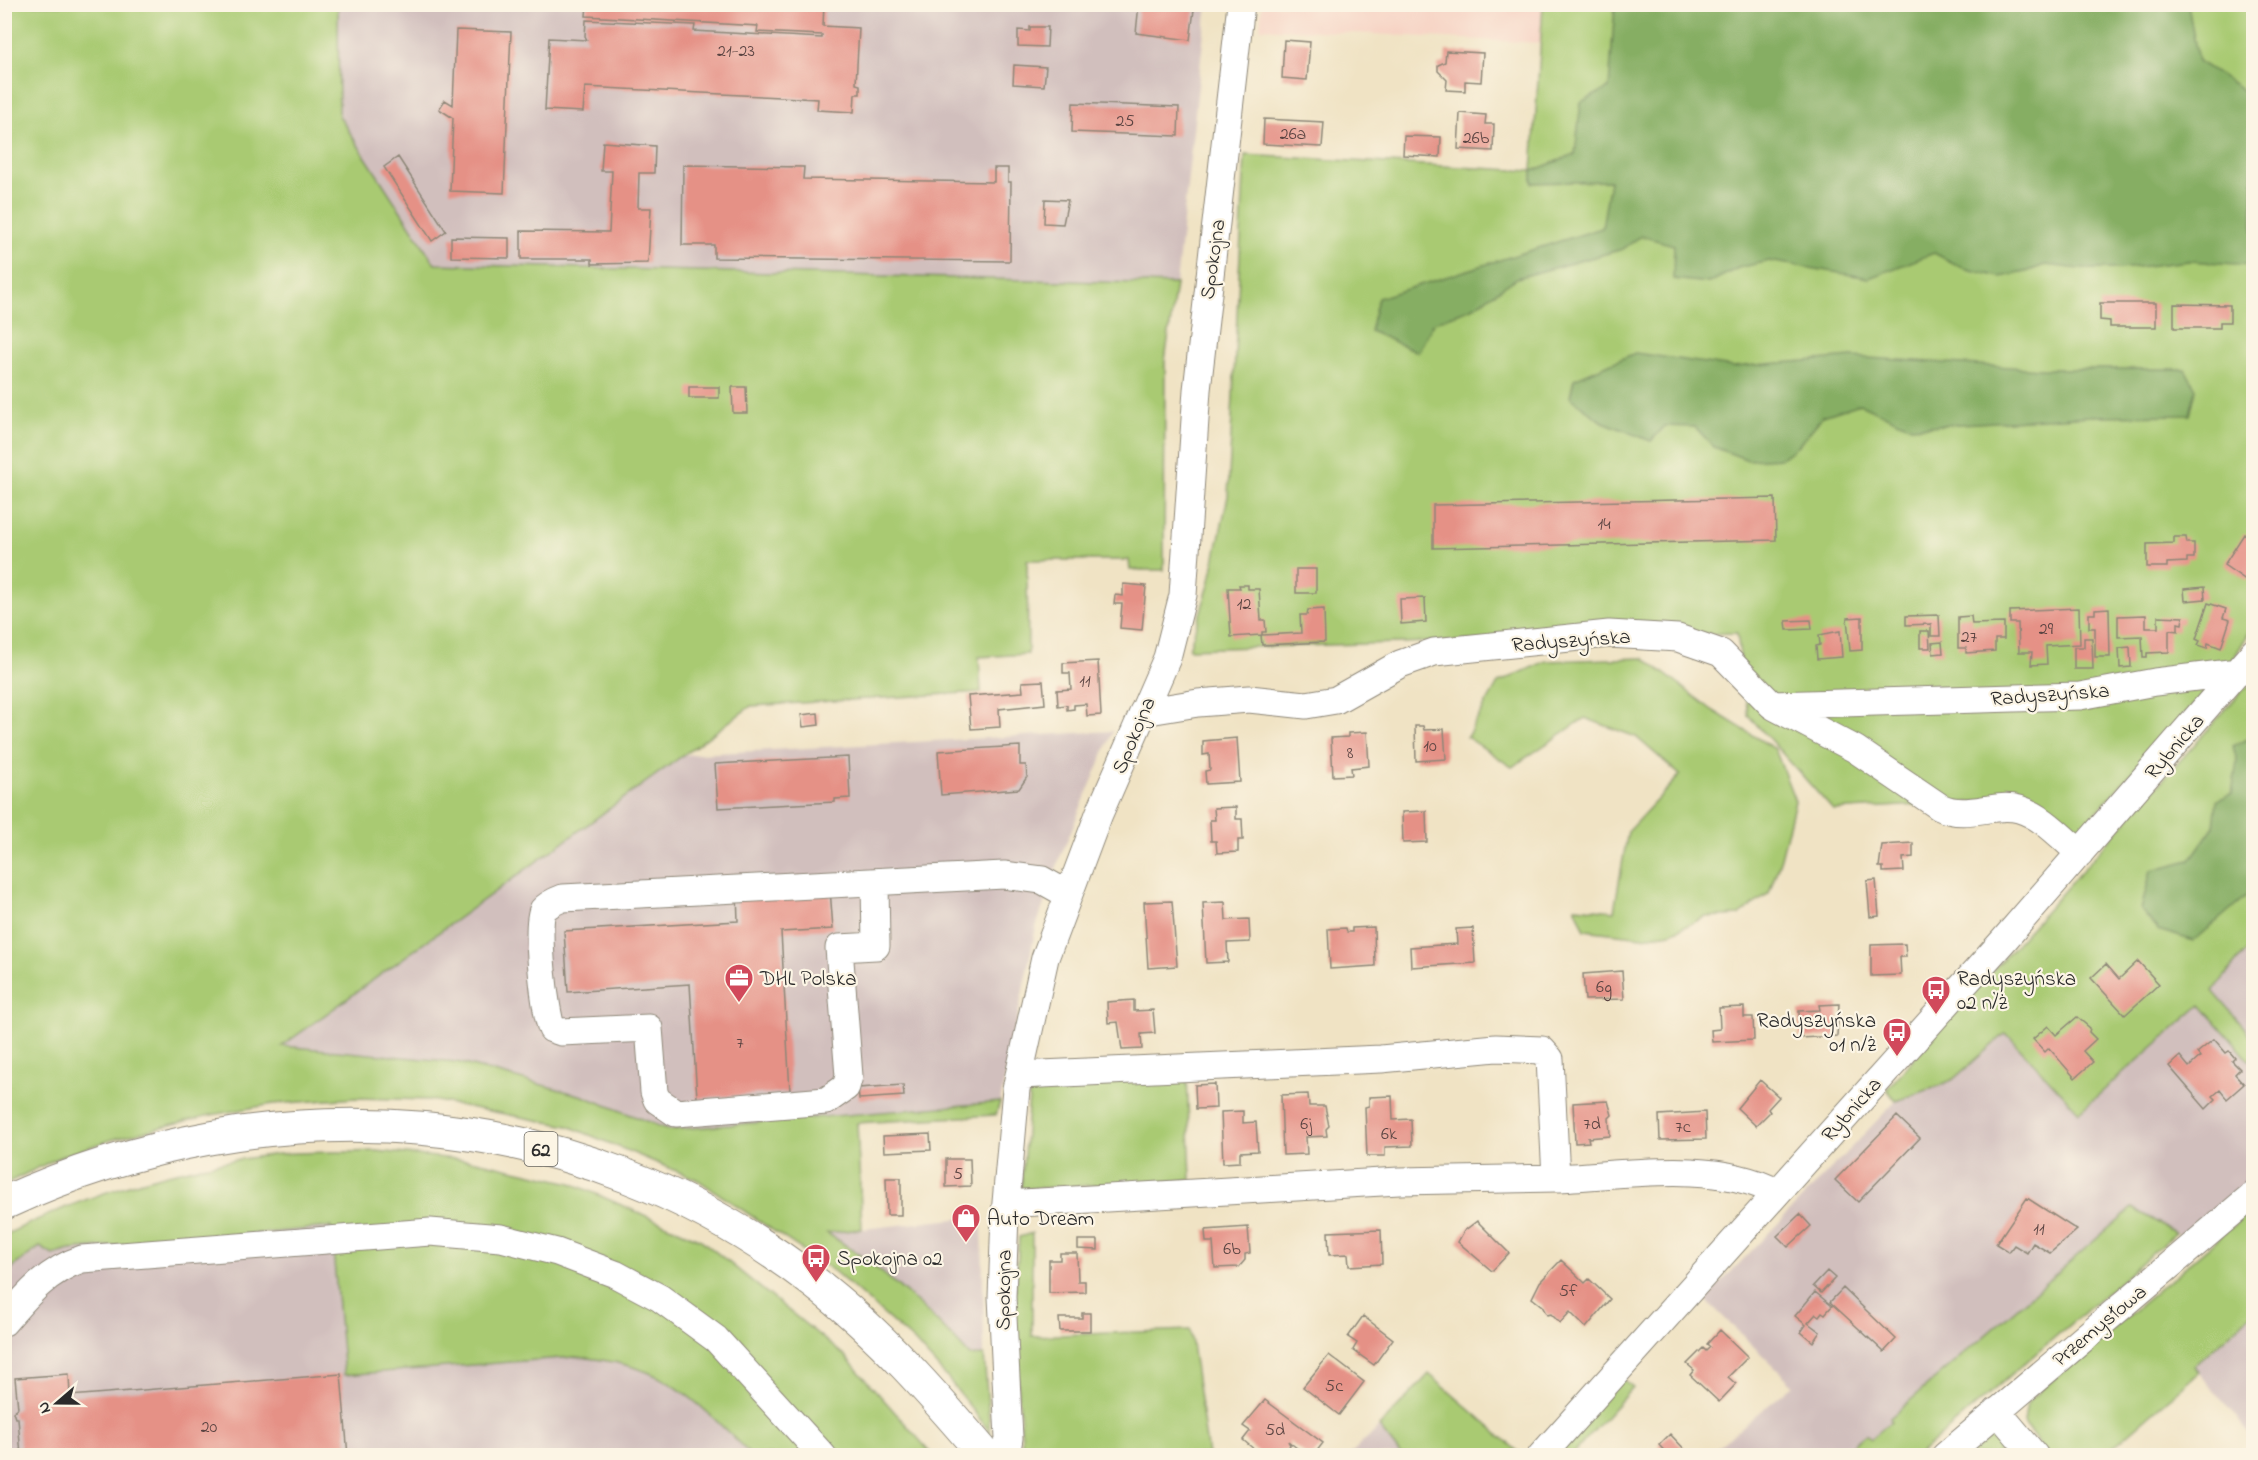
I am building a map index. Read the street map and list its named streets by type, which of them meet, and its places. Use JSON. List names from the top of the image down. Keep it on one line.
{"streets":{"main road":["62"],"street":["Spokojna","Radyszyńska","Rybnicka","Przemysłowa"]},"crossings":[["Spokojna","Radyszyńska"],["Radyszyńska","Rybnicka"]],"places":{"office":["DHL Polska"],"bus stop":["Radyszyńska 02 n/ż","Radyszyńska 01 n/ż","Spokojna 02"],"shop":["Auto Dream"]},"house_numbers":["21-23","25","26a","26b","14","12","29","27","11","10","8","6g","7","6j","7d","7c","6k","5","11","6b","5f","5c","20","5d"],"north":"left"}
